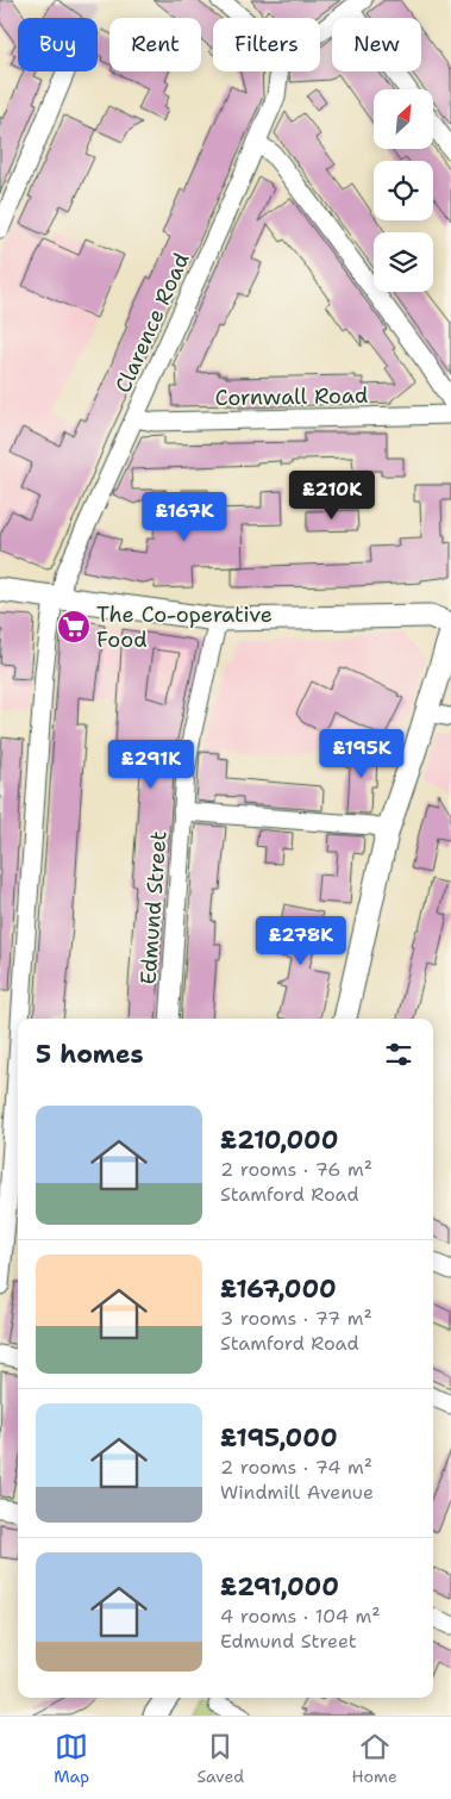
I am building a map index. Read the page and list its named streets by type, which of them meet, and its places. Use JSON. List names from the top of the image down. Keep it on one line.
{"streets":{"street":["Clarence Road","Cornwall Road","Edmund Street"]},"crossings":[["Clarence Road","Cornwall Road"]],"places":{"supermarket":["The Co-operative Food"]},"north":"top right","page":{"chip":["Buy","Rent","Filters","New"],"price":["£210K","£167K","£195K","£291K","£278K"],"heading":"5 homes","list":[{"name":"£210,000","note":"2 rooms · 76 m² · Stamford Road"},{"name":"£167,000","note":"3 rooms · 77 m² · Stamford Road"},{"name":"£195,000","note":"2 rooms · 74 m² · Windmill Avenue"},{"name":"£291,000","note":"4 rooms · 104 m² · Edmund Street"}],"tabs":["Map","Saved","Home"]}}
